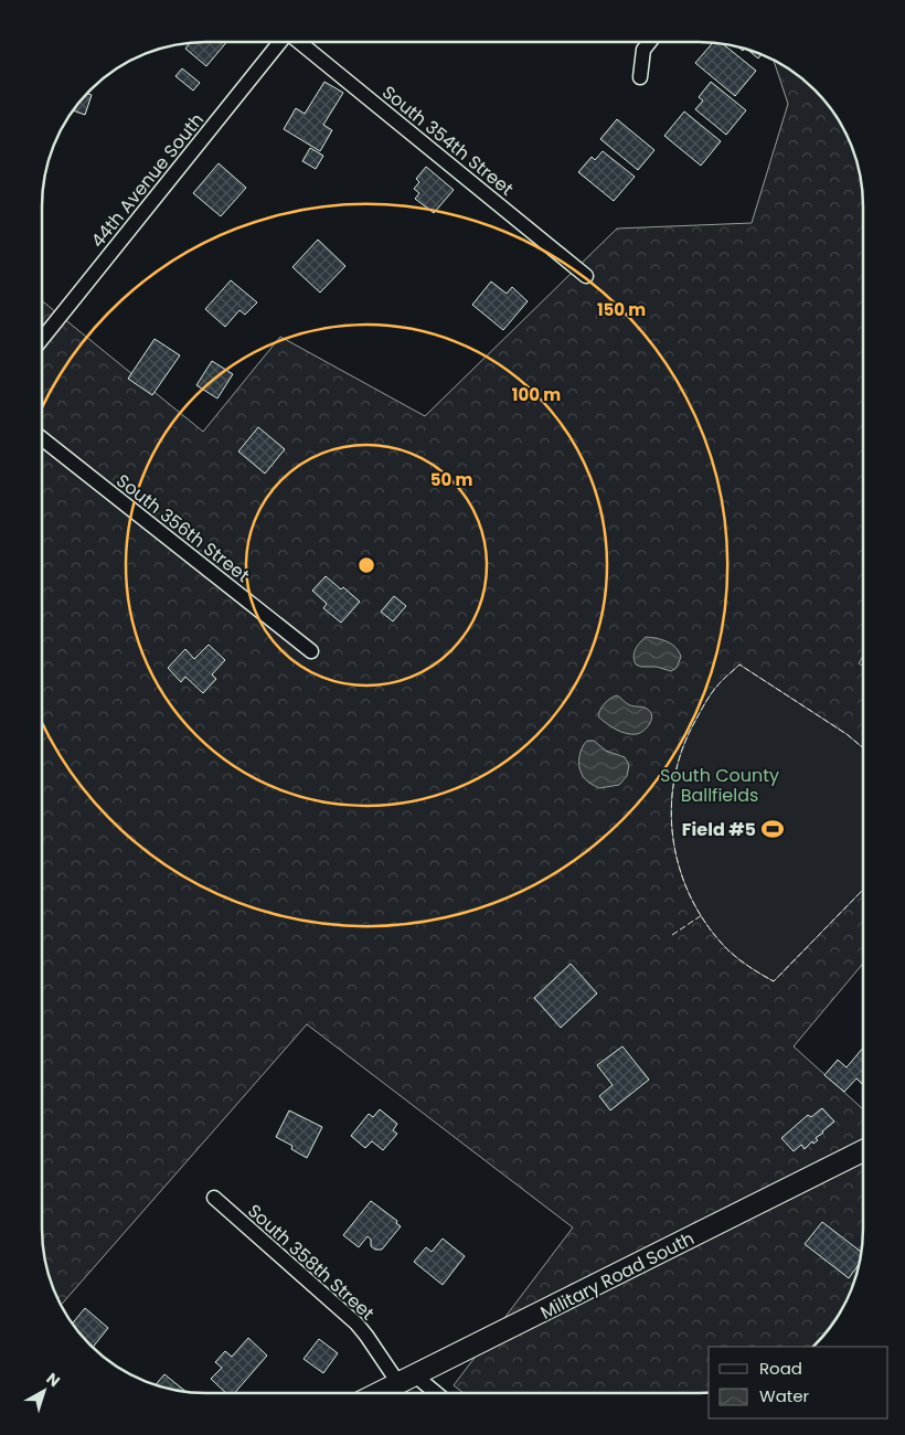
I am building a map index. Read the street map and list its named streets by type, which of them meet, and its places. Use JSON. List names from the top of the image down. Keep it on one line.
{"streets":{"main road":["Military Road South"],"street":["South 354th Street","44th Avenue South","South 356th Street","South 358th Street"]},"crossings":[["South 358th Street","Military Road South"]],"parks":["South County Ballfields"],"places":{"sports":["Field #5"]},"legend":["Road","Water"],"north":"top right","rings":["150 m","100 m","50 m"]}
